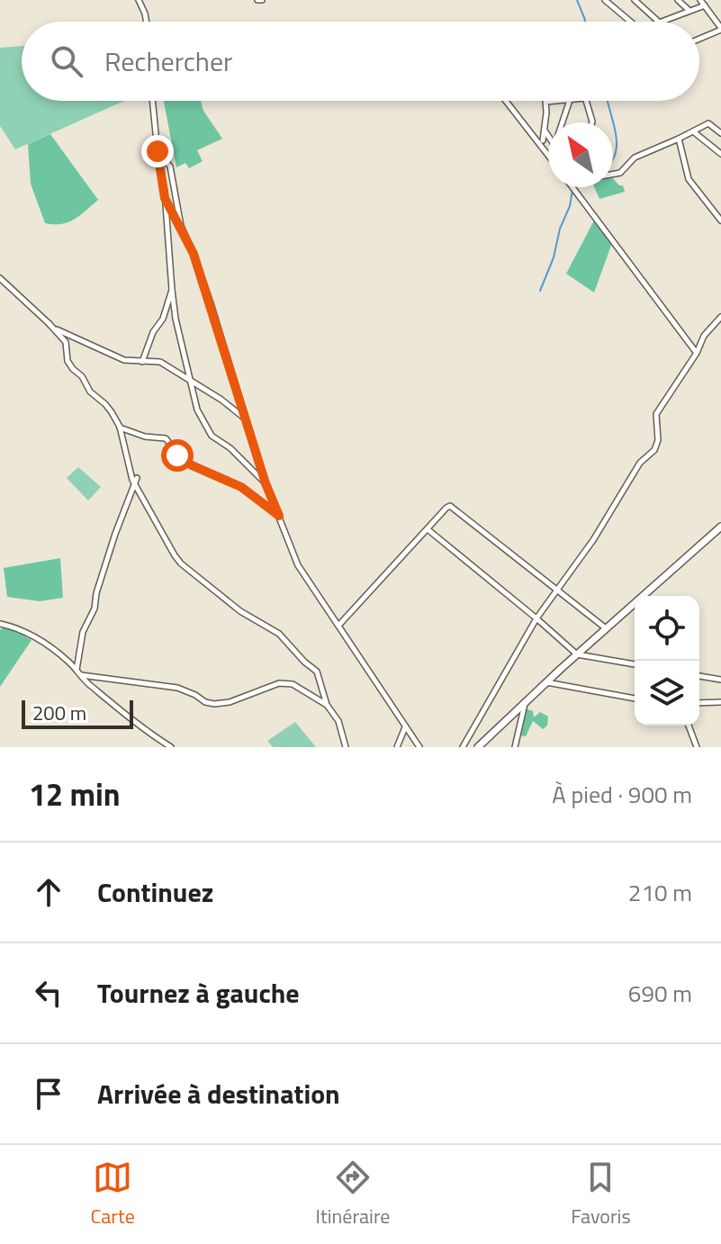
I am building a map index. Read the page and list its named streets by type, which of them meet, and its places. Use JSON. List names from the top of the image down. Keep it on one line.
{"scale_bar":"200 m","north":"top left","page":{"search":"Rechercher","scale":"200 m","heading":["12 min","À pied · 900 m"],"list":[["Continuez","210 m"],["Tournez à gauche","690 m"],"Arrivée à destination"],"nav":["Carte","Itinéraire","Favoris"]}}
